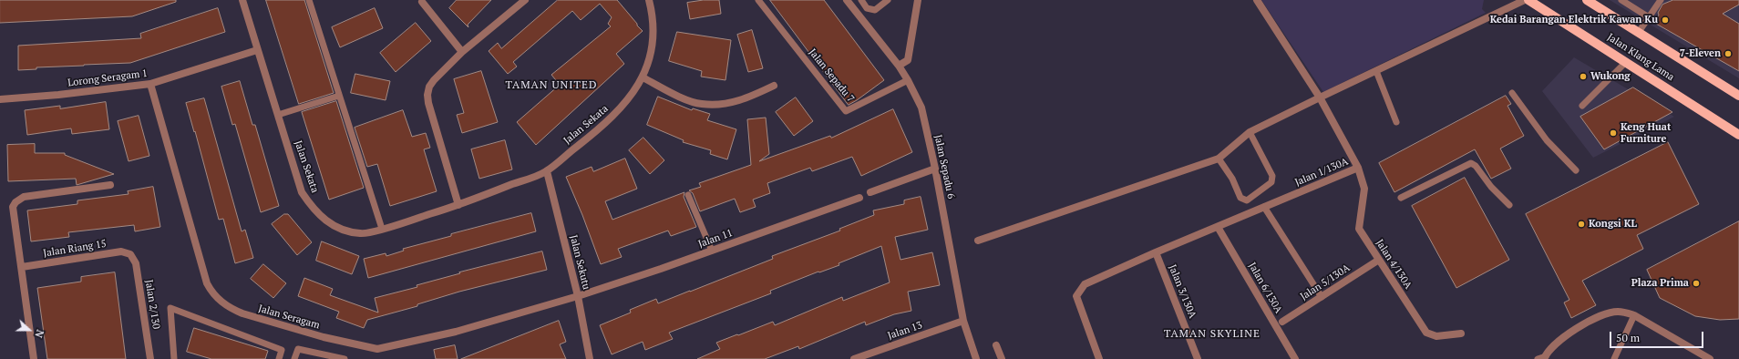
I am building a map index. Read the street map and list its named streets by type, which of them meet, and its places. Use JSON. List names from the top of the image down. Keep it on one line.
{"streets":{"main road":["Jalan Klang Lama"],"street":["Lorong Seragam 1","Jalan Sekata","Jalan Sepadu 6","Jalan 1/130A","Jalan 11","Jalan Riang 15","Jalan Sekutu","Jalan 4/130A","Jalan 5/130A","Jalan 6/130A","Jalan 3/130A","Jalan 2/130","Jalan Seragam","Jalan 13"],"lane":["Jalan Sepadu 7"]},"crossings":[["Jalan Sepadu 7","Jalan Sepadu 6"],["Lorong Seragam 1","Jalan Sekata"],["Lorong Seragam 1","Jalan Seragam"],["Jalan Sekata","Jalan Sekutu"],["Jalan Sepadu 6","Jalan 13"],["Jalan 1/130A","Jalan 4/130A"],["Jalan 1/130A","Jalan 6/130A"],["Jalan 1/130A","Jalan 3/130A"],["Jalan 11","Jalan Sekutu"],["Jalan 11","Jalan Seragam"],["Jalan Riang 15","Jalan 2/130"],["Jalan Sekutu","Jalan Seragam"],["Jalan 4/130A","Jalan 5/130A"]],"districts":["TAMAN UNITED","TAMAN SKYLINE"],"places":["Kedai Barangan Elektrik Kawan Ku","7-Eleven","Wukong","Keng Huat Furniture","Kongsi KL","Plaza Prima"],"scale_bar":"50 m","north":"right"}
